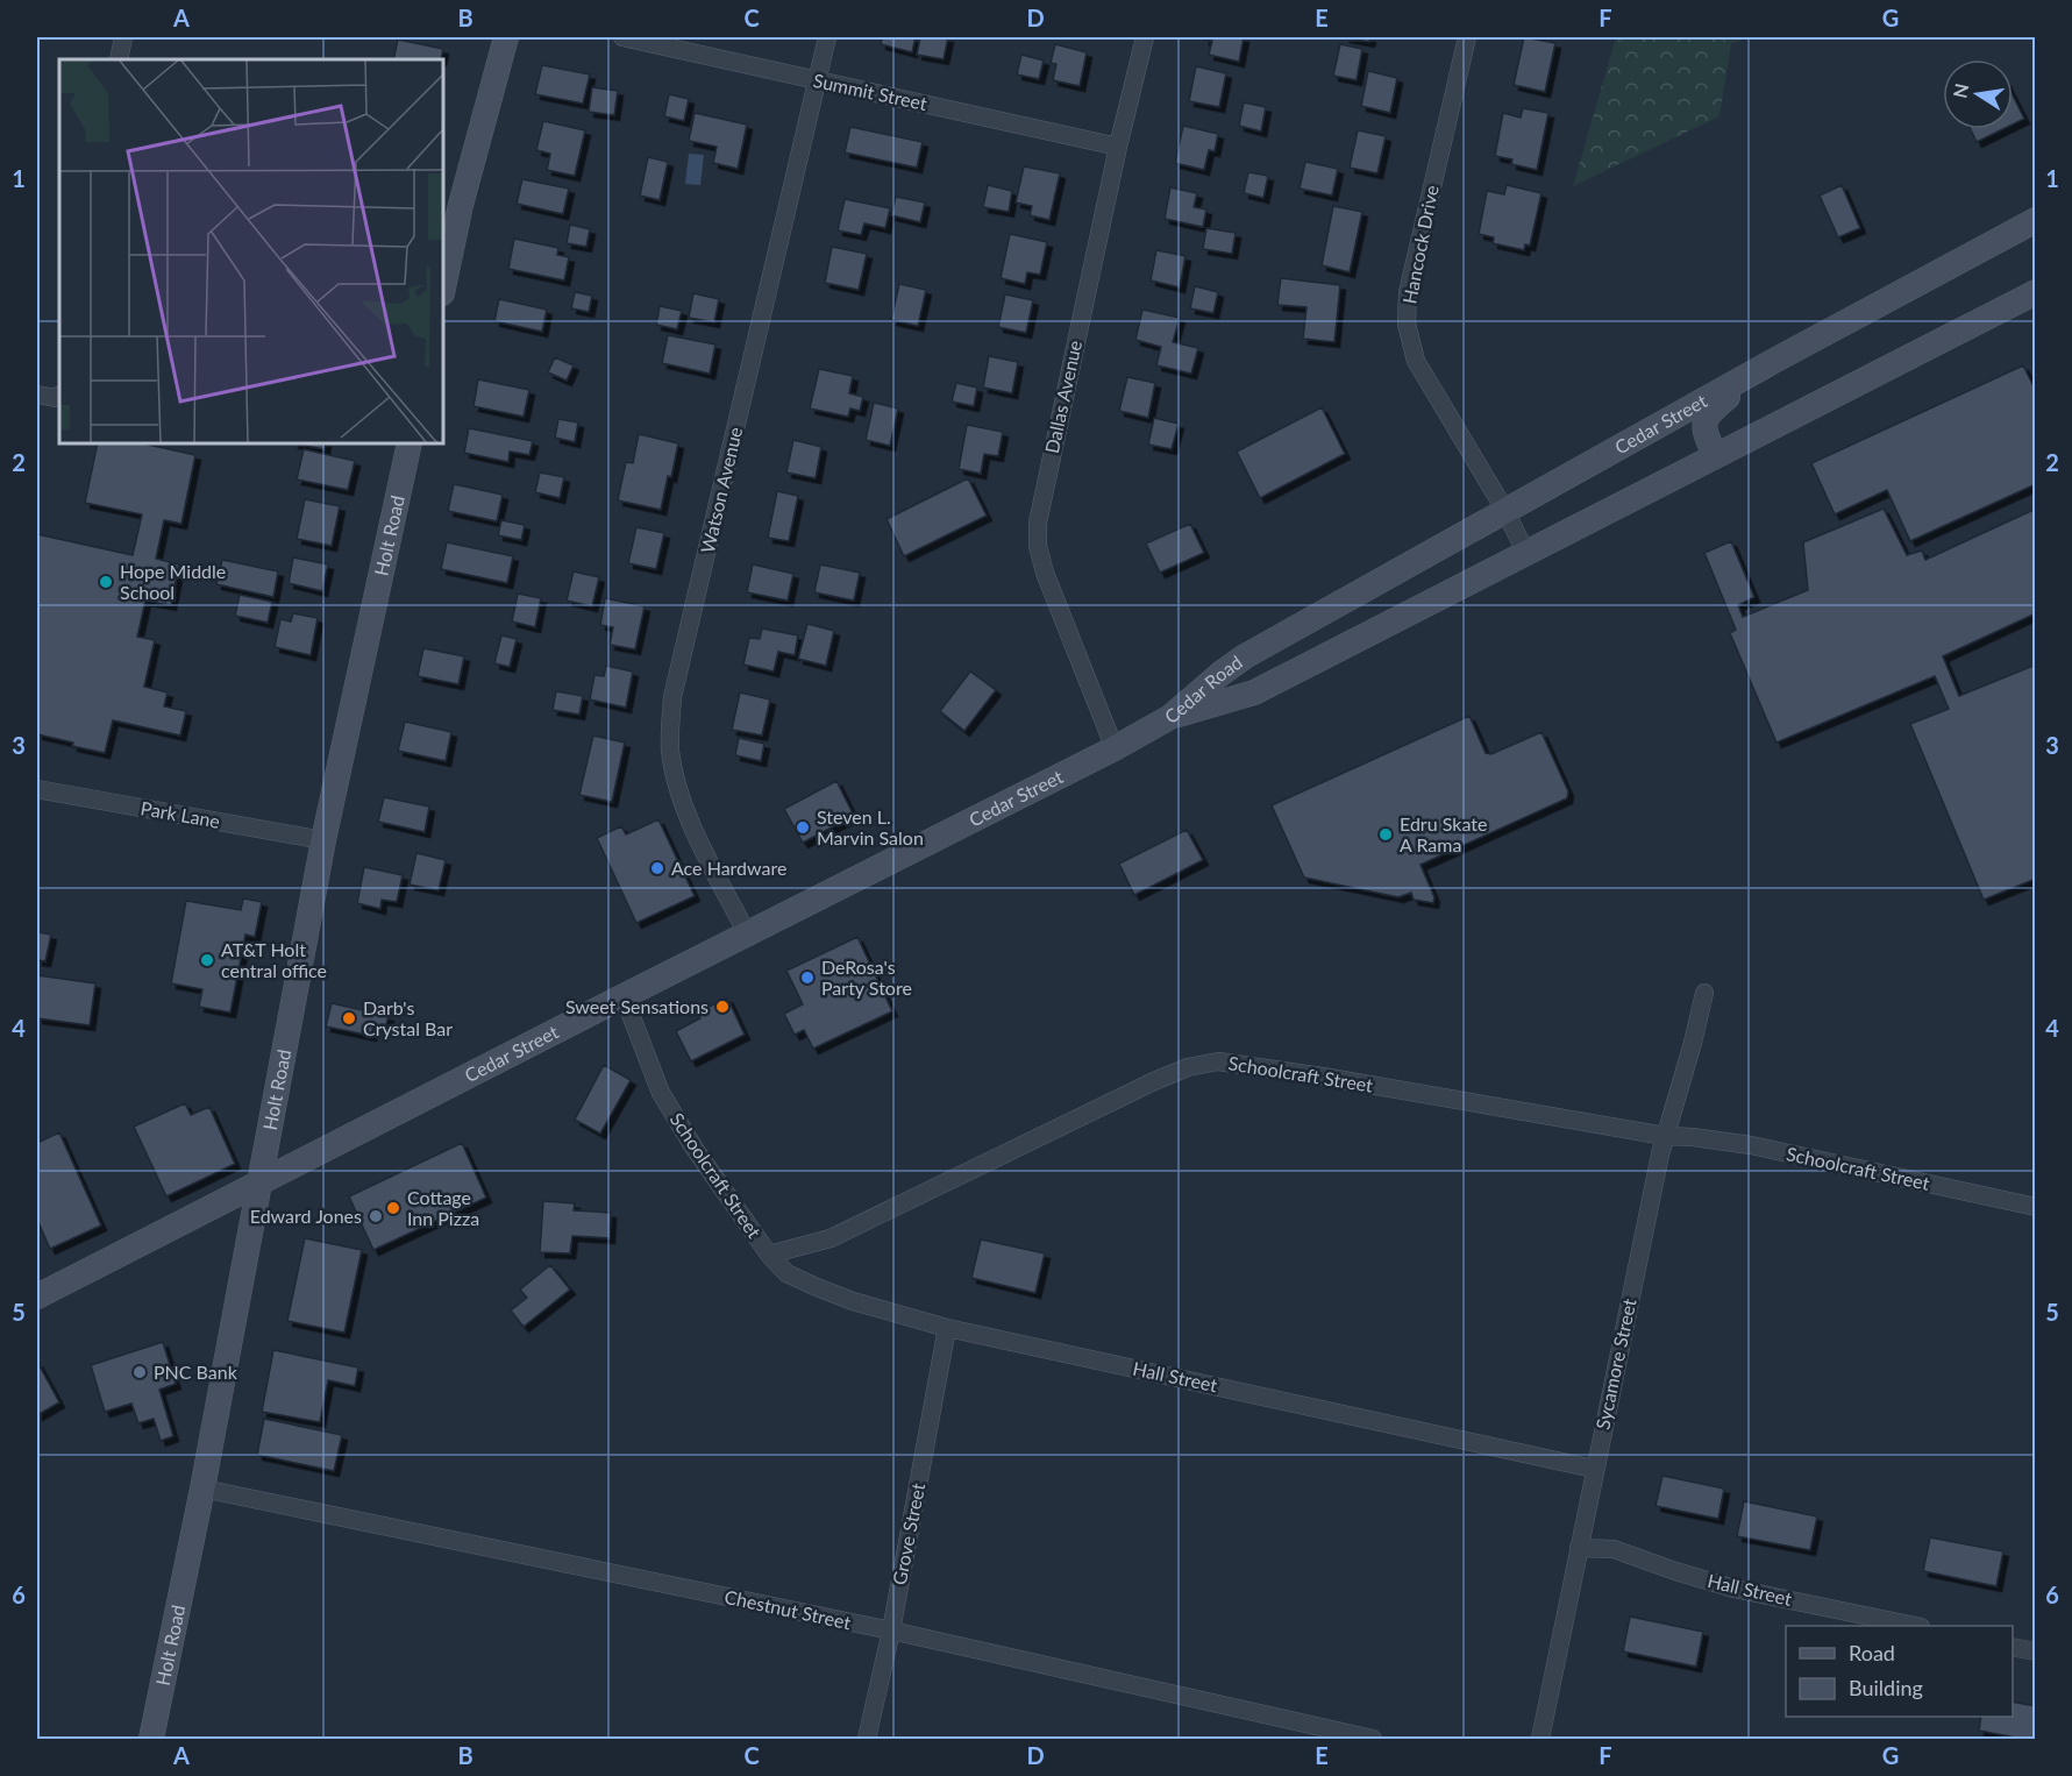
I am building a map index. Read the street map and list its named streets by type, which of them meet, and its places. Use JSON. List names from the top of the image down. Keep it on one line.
{"streets":{"main road":["Cedar Street","Holt Road","Cedar Road"],"street":["Summit Street","Hancock Drive","Dallas Avenue","Watson Avenue","Park Lane","Schoolcraft Street","Sycamore Street","Hall Street","Grove Street","Chestnut Street"]},"crossings":[["Summit Street","Dallas Avenue"],["Summit Street","Watson Avenue"],["Hancock Drive","Cedar Street"],["Hancock Drive","Cedar Road"],["Dallas Avenue","Cedar Street"],["Cedar Street","Watson Avenue"],["Cedar Street","Holt Road"],["Cedar Street","Cedar Road"],["Cedar Street","Schoolcraft Street"],["Holt Road","Park Lane"],["Holt Road","Chestnut Street"],["Schoolcraft Street","Sycamore Street"],["Schoolcraft Street","Hall Street"],["Sycamore Street","Hall Street"],["Hall Street","Grove Street"],["Grove Street","Chestnut Street"]],"places":["Hope Middle School","Steven L. Marvin Salon","Edru Skate A Rama","Ace Hardware","AT&T Holt central office","DeRosa's Party Store","Sweet Sensations","Darb's Crystal Bar","Cottage Inn Pizza","Edward Jones","PNC Bank"],"legend":["Road","Building"],"north":"left","grid":{"columns":["A","B","C","D","E","F","G"],"rows":["1","2","3","4","5","6"]}}
